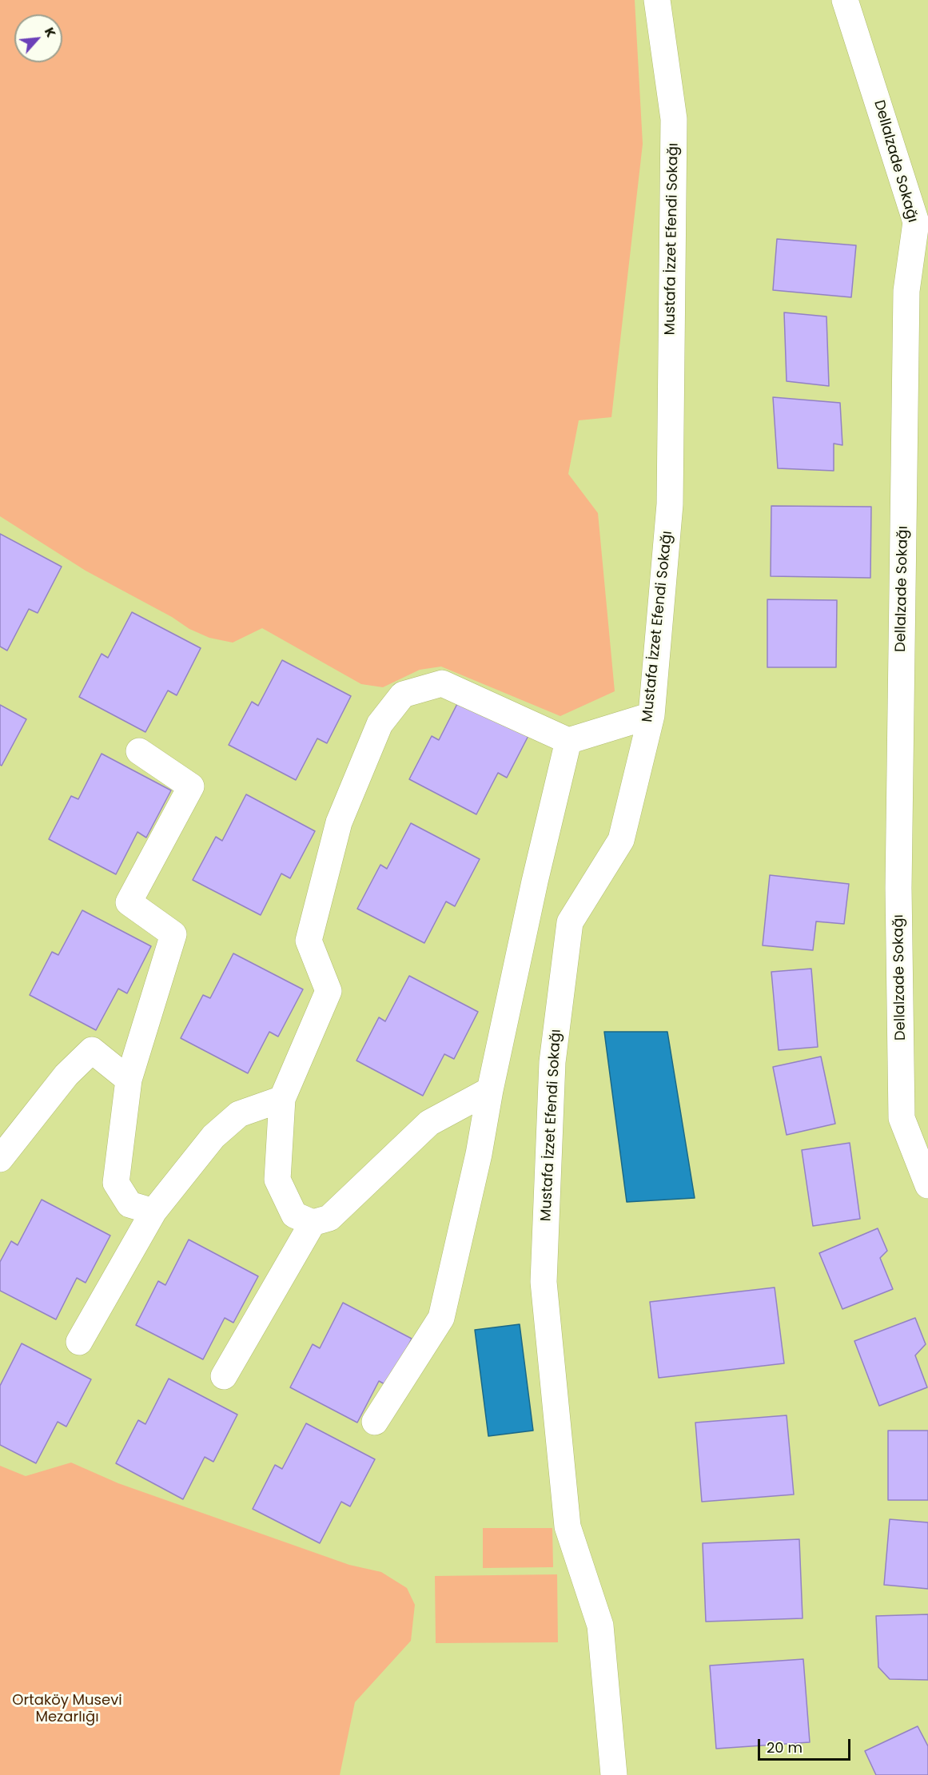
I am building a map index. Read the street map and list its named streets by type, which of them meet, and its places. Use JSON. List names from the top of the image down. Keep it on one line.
{"streets":{"street":["Dellalzade Sokağı","Mustafa İzzet Efendi Sokağı"]},"parks":["Ortaköy Musevi Mezarlığı"],"scale_bar":"20 m","north":"top right"}
